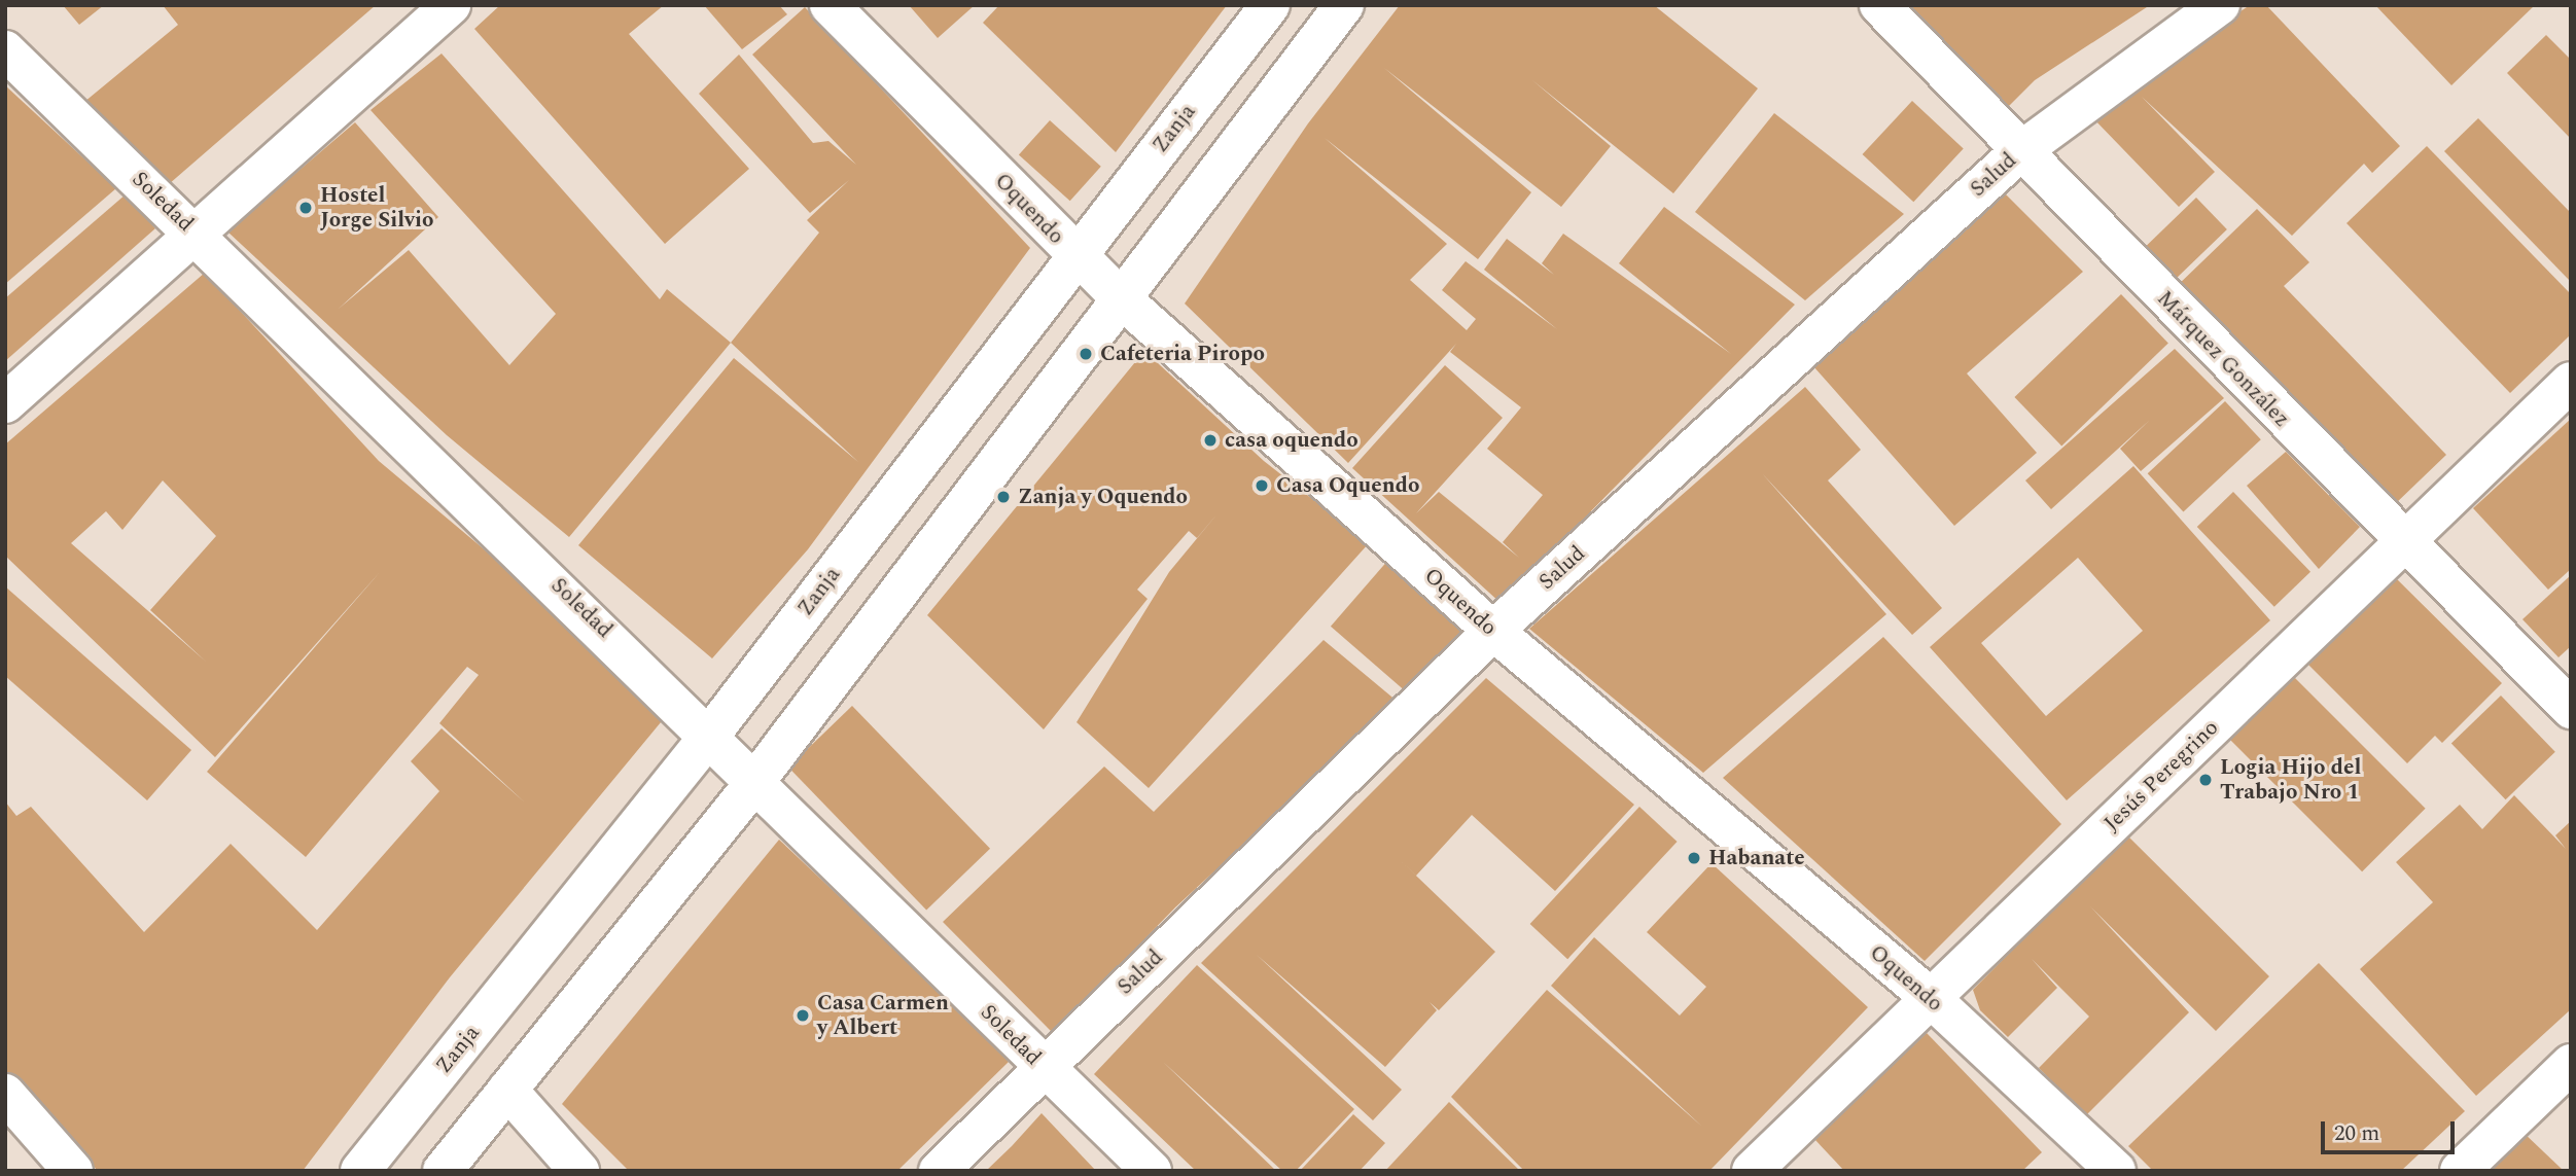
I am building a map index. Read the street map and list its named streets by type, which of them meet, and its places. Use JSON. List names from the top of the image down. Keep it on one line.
{"streets":{"street":["Zanja","Salud","Soledad","Oquendo","Márquez González","Jesús Peregrino"]},"crossings":[["Zanja","Soledad"],["Zanja","Oquendo"],["Salud","Soledad"],["Salud","Oquendo"],["Salud","Márquez González"],["Oquendo","Jesús Peregrino"],["Márquez González","Jesús Peregrino"]],"places":["Hostel Jorge Silvio","Cafeteria Piropo","casa oquendo","Casa Oquendo","Zanja y Oquendo","Logia Hijo del Trabajo Nro 1","Habanate","Casa Carmen y Albert"],"scale_bar":"20 m"}
